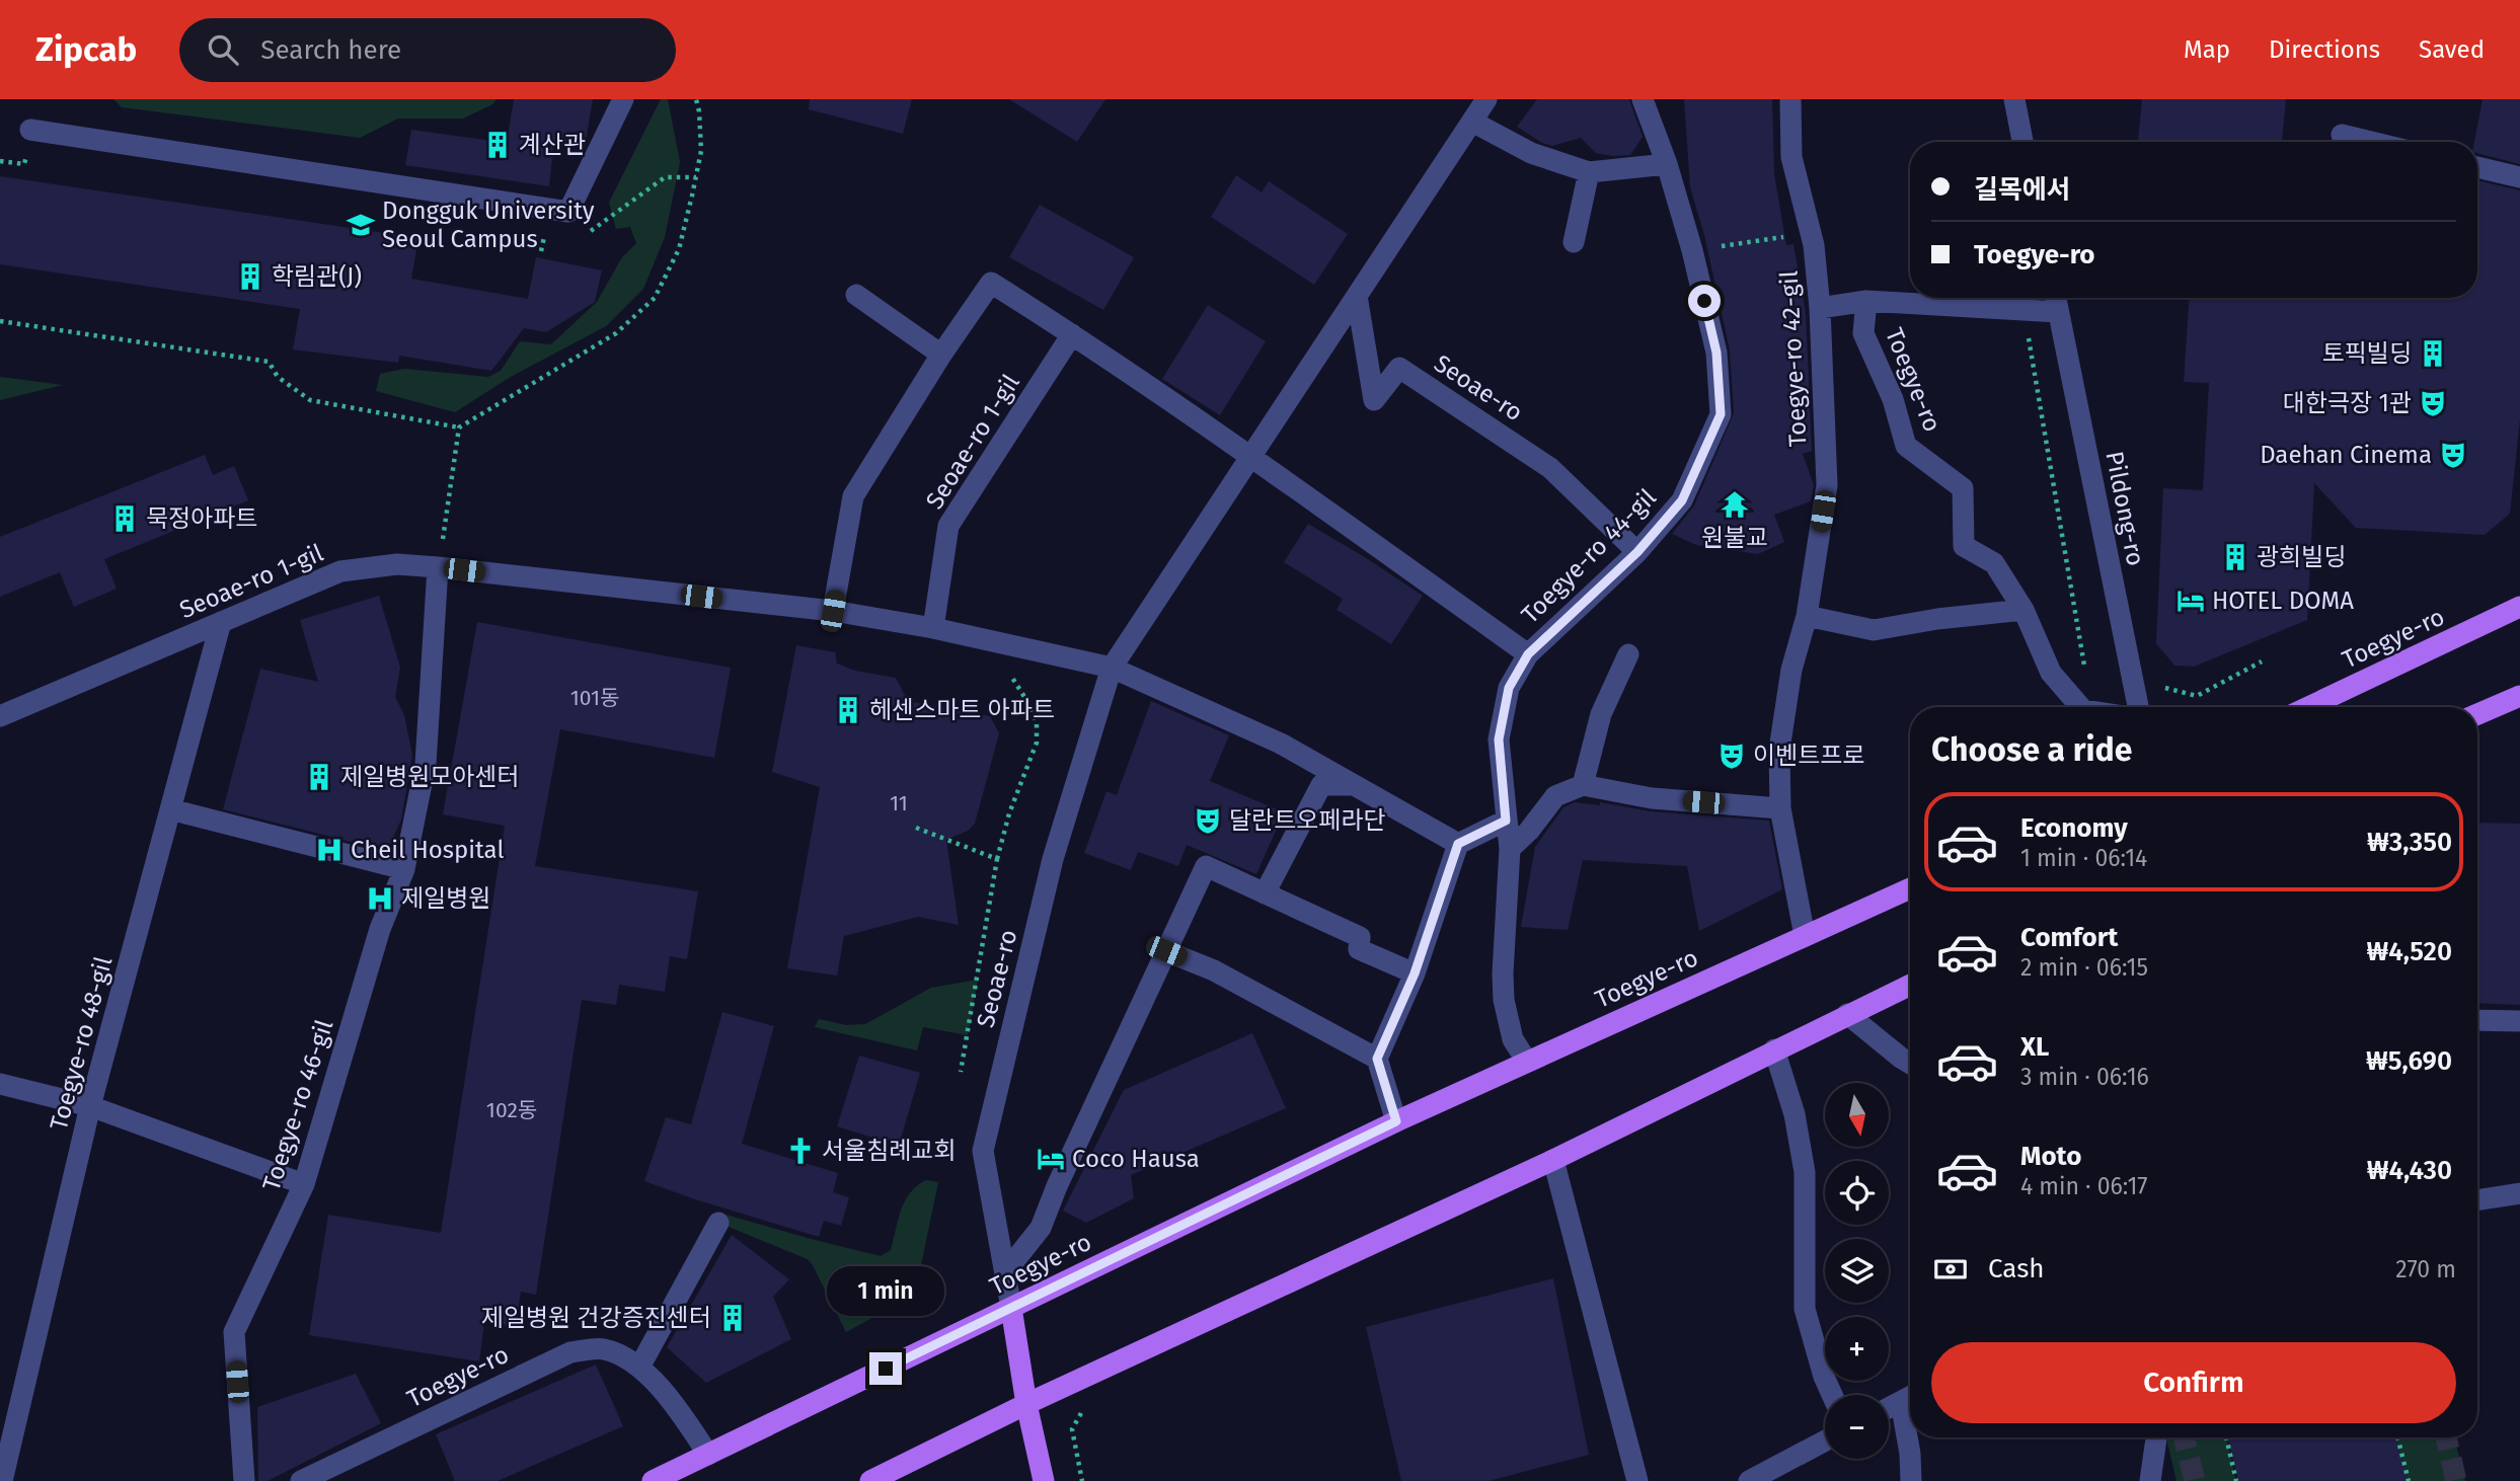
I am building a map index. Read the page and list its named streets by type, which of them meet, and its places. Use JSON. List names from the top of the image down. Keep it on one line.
{"streets":{"main road":["Toegye-ro"],"street":["Toegye-ro 42-gil","Seoae-ro","Seoae-ro 1-gil","Pildong-ro","Toegye-ro 44-gil","Toegye-ro 48-gil","Toegye-ro 46-gil"]},"crossings":[["Toegye-ro 42-gil","Toegye-ro"],["Toegye-ro","Seoae-ro"],["Toegye-ro","Toegye-ro 44-gil"],["Seoae-ro","Seoae-ro 1-gil"],["Seoae-ro","Toegye-ro 44-gil"],["Seoae-ro 1-gil","Toegye-ro 48-gil"],["Seoae-ro 1-gil","Toegye-ro 46-gil"]],"places":{"building":["계산관","학림관(J)","토픽빌딩","묵정아파트","광희빌딩","헤센스마트 아파트","제일병원모아센터","제일병원 건강증진센터"],"school or university":["Dongguk University Seoul Campus"],"theatre":["대한극장 1관","Daehan Cinema","이벤트프로","달란트오페라단"],"temple":["원불교"],"hotel":["HOTEL DOMA","Coco Hausa"],"hospital":["Cheil Hospital","제일병원"],"church":["서울침례교회"]},"house_numbers":["101동","11","102동"],"north":"bottom","page":{"header":"Zipcab","search":"Search here","nav":["Map","Directions","Saved"],"banner":["길목에서","Toegye-ro"],"heading":"Choose a ride","list":[{"name":"Economy","note":"1 min · 06:14","value":"₩3,350"},{"name":"Comfort","note":"2 min · 06:15","value":"₩4,520"},{"name":"XL","note":"3 min · 06:16","value":"₩5,690"},{"name":"Moto","note":"4 min · 06:17","value":"₩4,430"}],"map_buttons":["+","−"],"pay":["Cash","270 m"],"bubble":"1 min","buttons":"Confirm"}}
